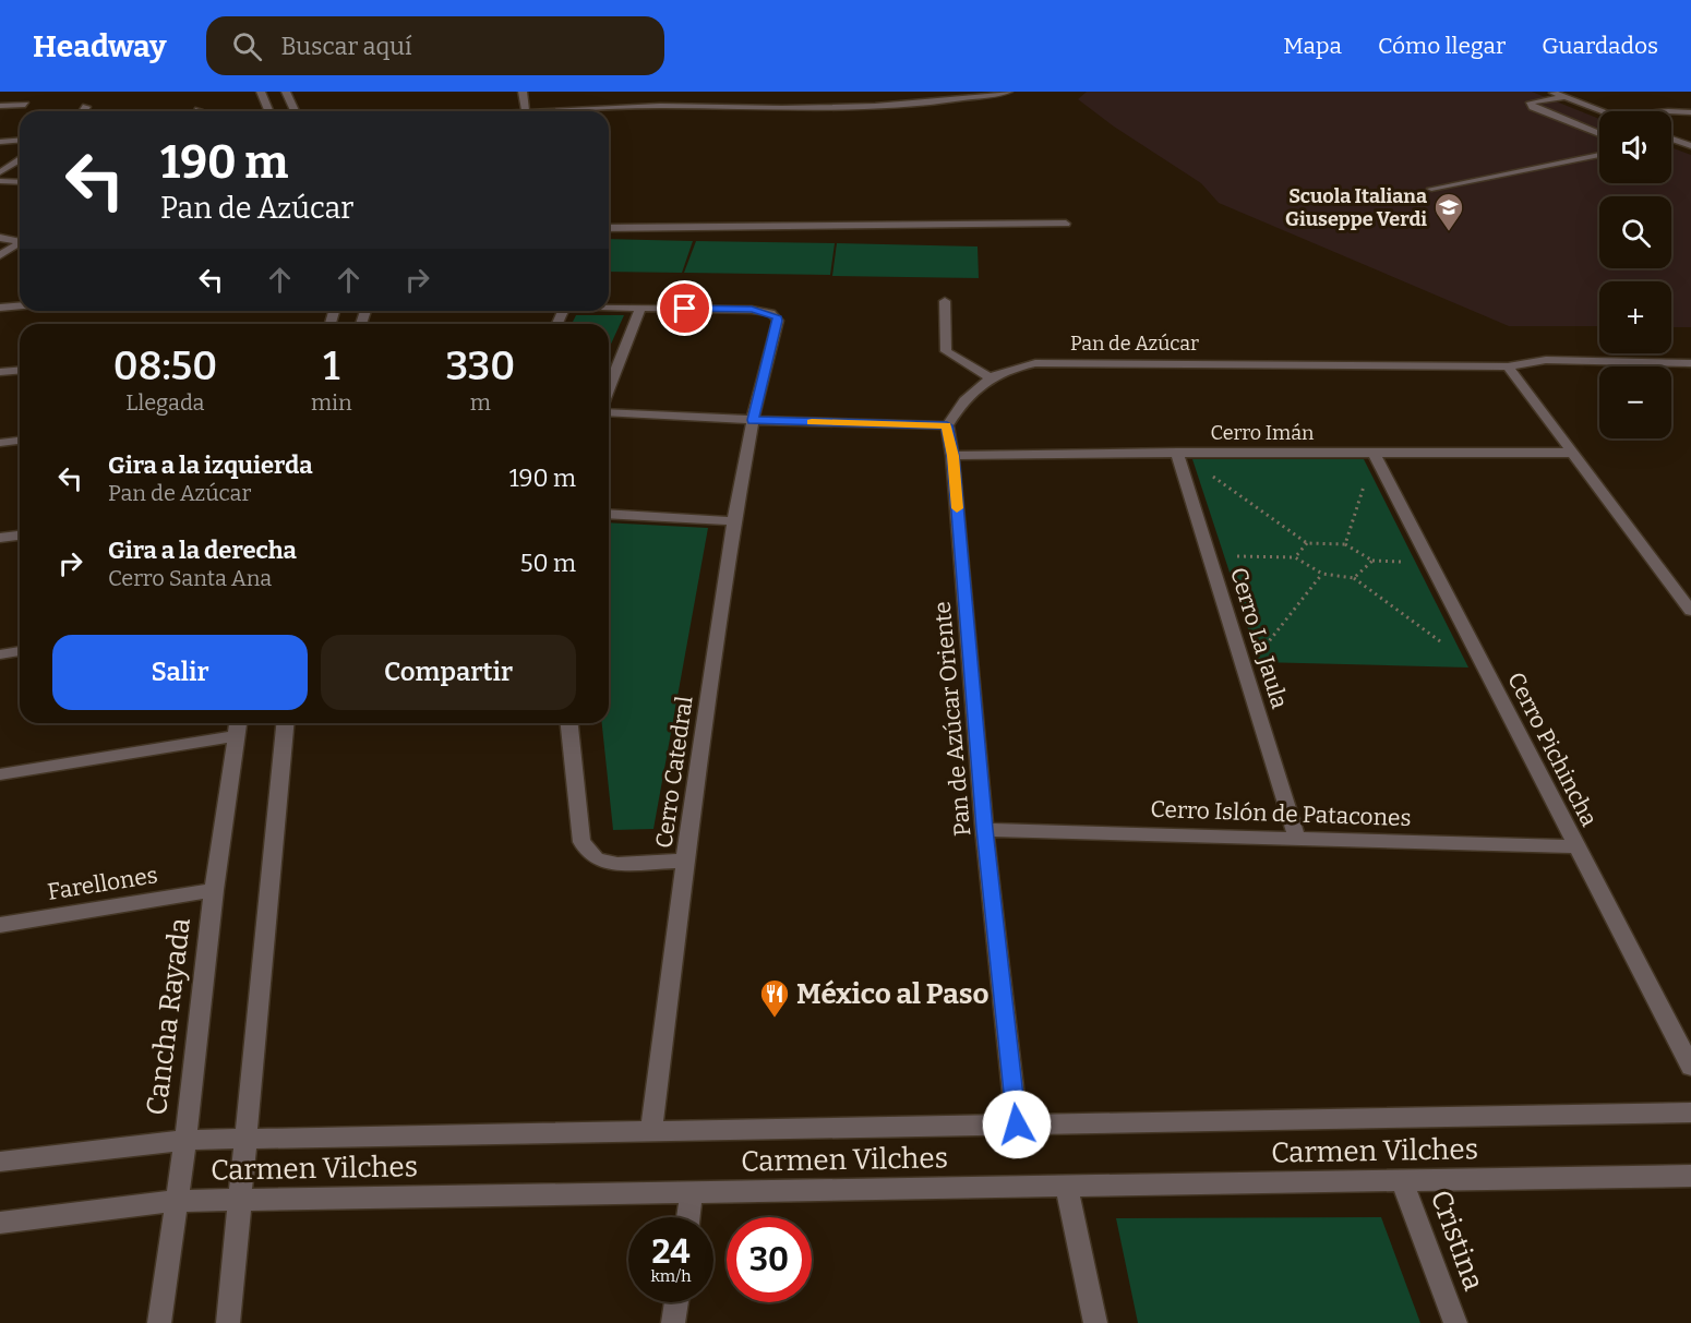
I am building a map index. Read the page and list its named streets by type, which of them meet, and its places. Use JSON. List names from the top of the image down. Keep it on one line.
{"streets":{"street":["Pan de Azúcar","Cerro Imán","Cerro La Jaula","Pan de Azúcar Oriente","Cerro Pichincha","Cerro Catedral","Cerro Islón de Patacones","Farellones","Cancha Rayada","Carmen Vilches","Cristina"]},"crossings":[["Pan de Azúcar","Pan de Azúcar Oriente"],["Cerro Imán","Cerro La Jaula"],["Cerro Imán","Pan de Azúcar Oriente"],["Cerro Imán","Cerro Pichincha"],["Cerro La Jaula","Cerro Islón de Patacones"],["Pan de Azúcar Oriente","Cerro Islón de Patacones"],["Pan de Azúcar Oriente","Carmen Vilches"],["Cerro Pichincha","Cerro Islón de Patacones"],["Cerro Catedral","Carmen Vilches"],["Farellones","Cancha Rayada"],["Cancha Rayada","Carmen Vilches"],["Carmen Vilches","Cristina"]],"places":{"school or university":["Scuola Italiana Giuseppe Verdi"],"restaurant":["México al Paso"]},"page":{"header":"Headway","search":"Buscar aquí","nav":["Mapa","Cómo llegar","Guardados"],"map_buttons":["+","−"],"turn":["190 m","Pan de Azúcar"],"eta":["08:50","Llegada","1","min","330","m"],"list":[{"name":"Gira a la izquierda","note":"Pan de Azúcar","value":"190 m"},{"name":"Gira a la derecha","note":"Cerro Santa Ana","value":"50 m"}],"buttons":["Salir","Compartir"],"speed":"24 km/h","limit":"30"}}
